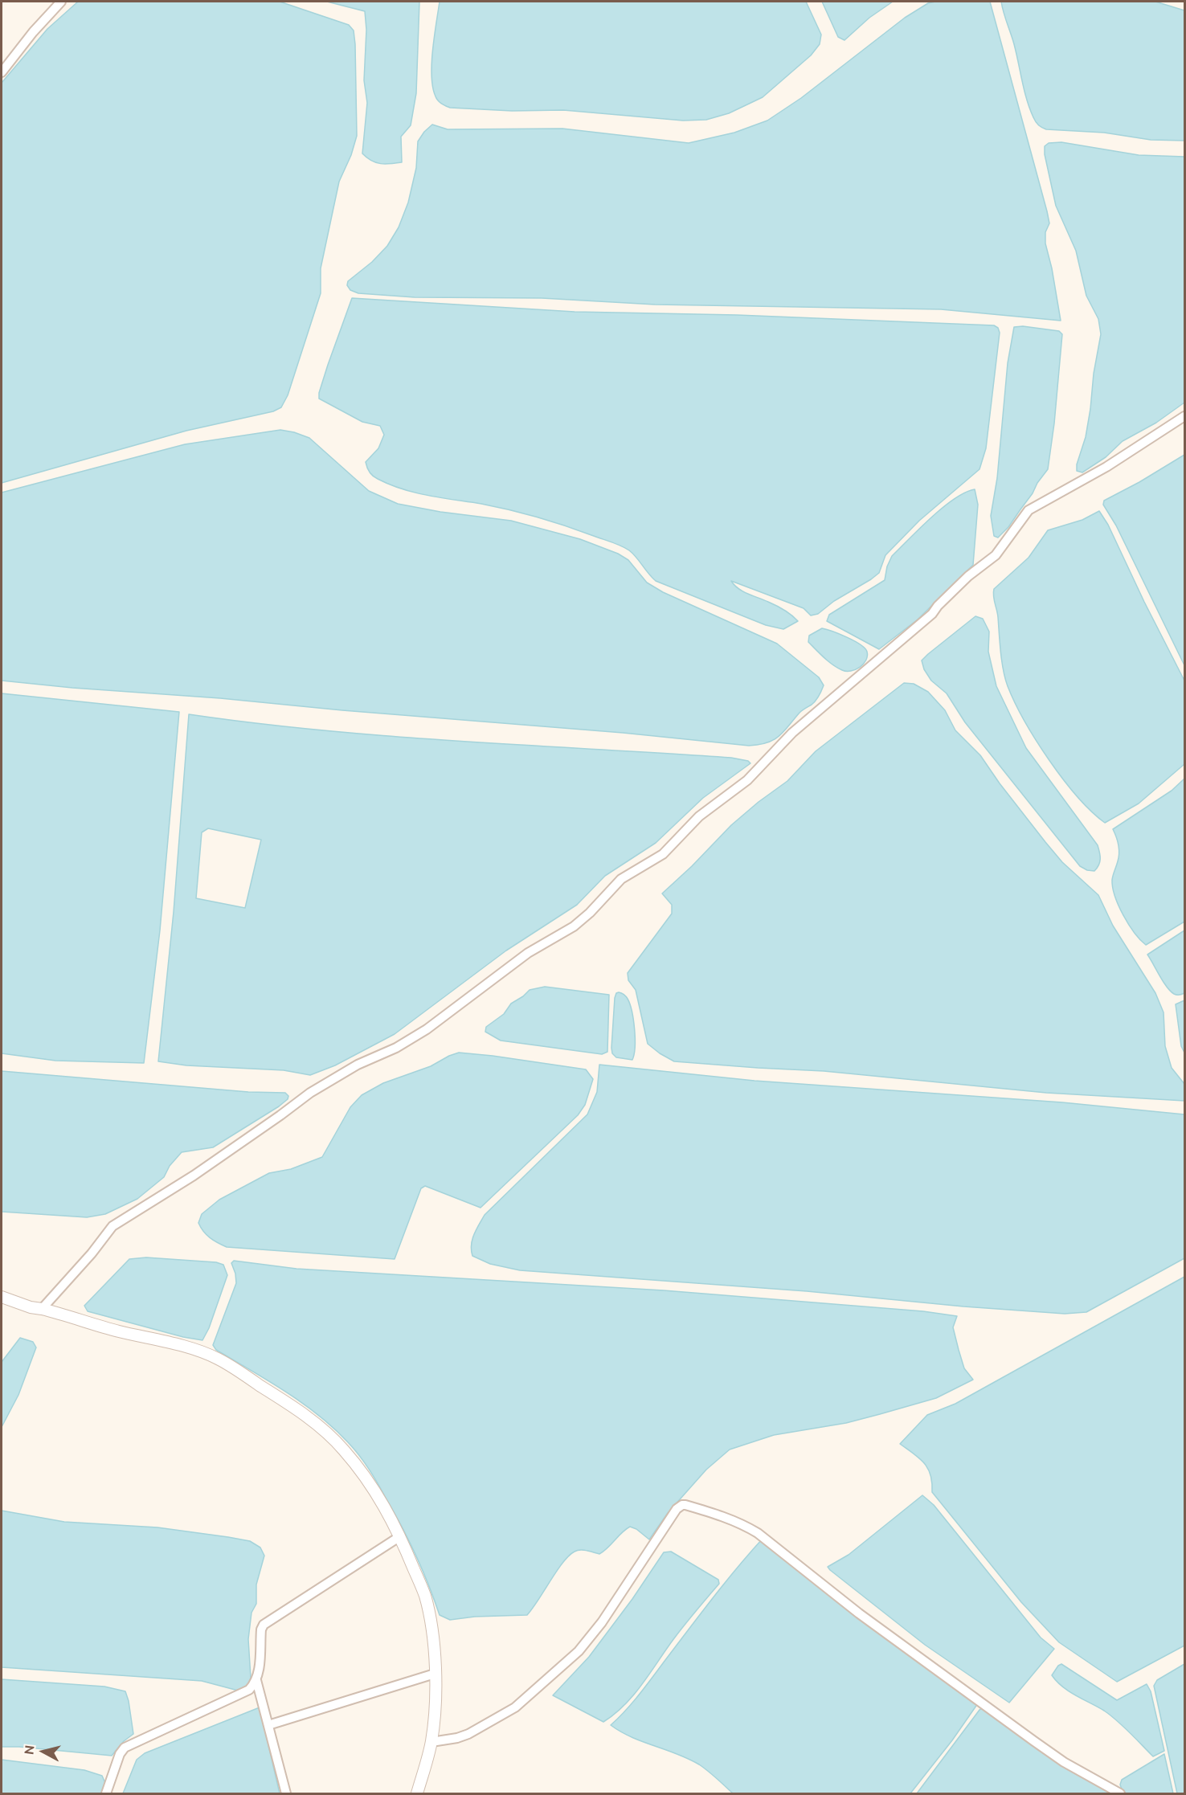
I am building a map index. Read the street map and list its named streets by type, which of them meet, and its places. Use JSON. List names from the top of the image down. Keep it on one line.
{"north":"left"}
